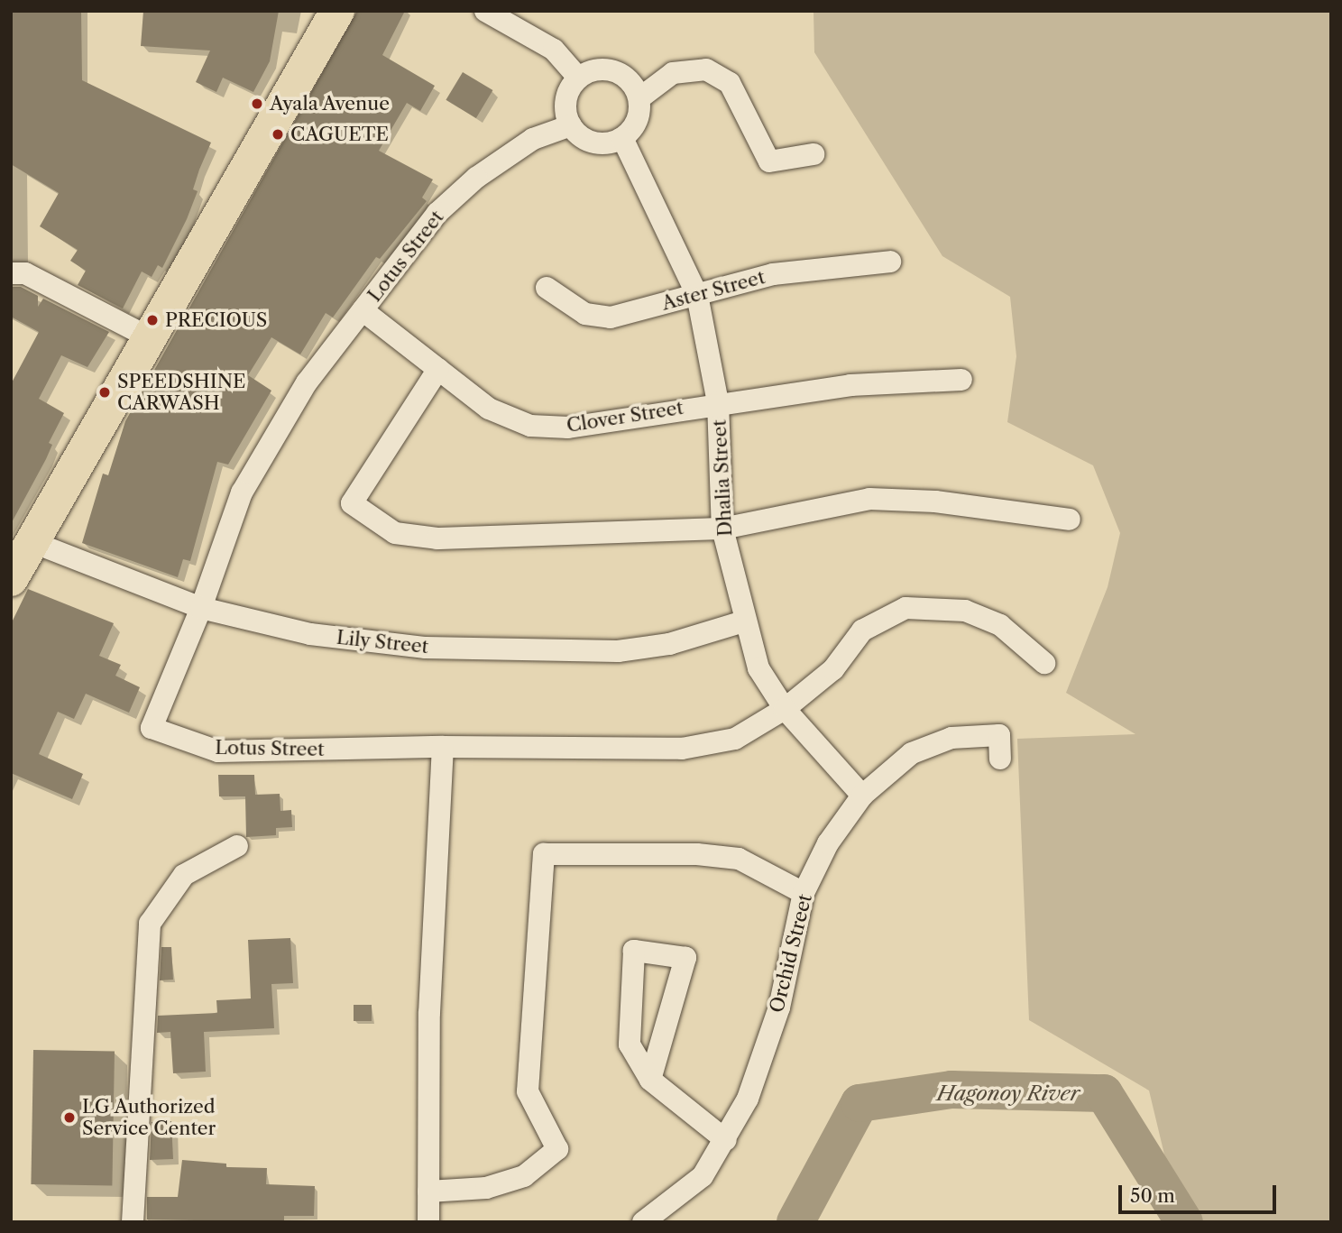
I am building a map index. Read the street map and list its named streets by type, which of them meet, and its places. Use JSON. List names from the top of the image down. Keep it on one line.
{"streets":{"street":["Lotus Street","Aster Street","Clover Street","Dhalia Street","Lily Street","Orchid Street"]},"crossings":[["Lotus Street","Clover Street"],["Lotus Street","Dhalia Street"],["Lotus Street","Lily Street"],["Aster Street","Dhalia Street"],["Clover Street","Dhalia Street"],["Dhalia Street","Lily Street"],["Dhalia Street","Orchid Street"]],"water":["Hagonoy River"],"places":["Ayala Avenue","CAGUETE","PRECIOUS","SPEEDSHINE CARWASH","LG Authorized Service Center"],"scale_bar":"50 m"}
